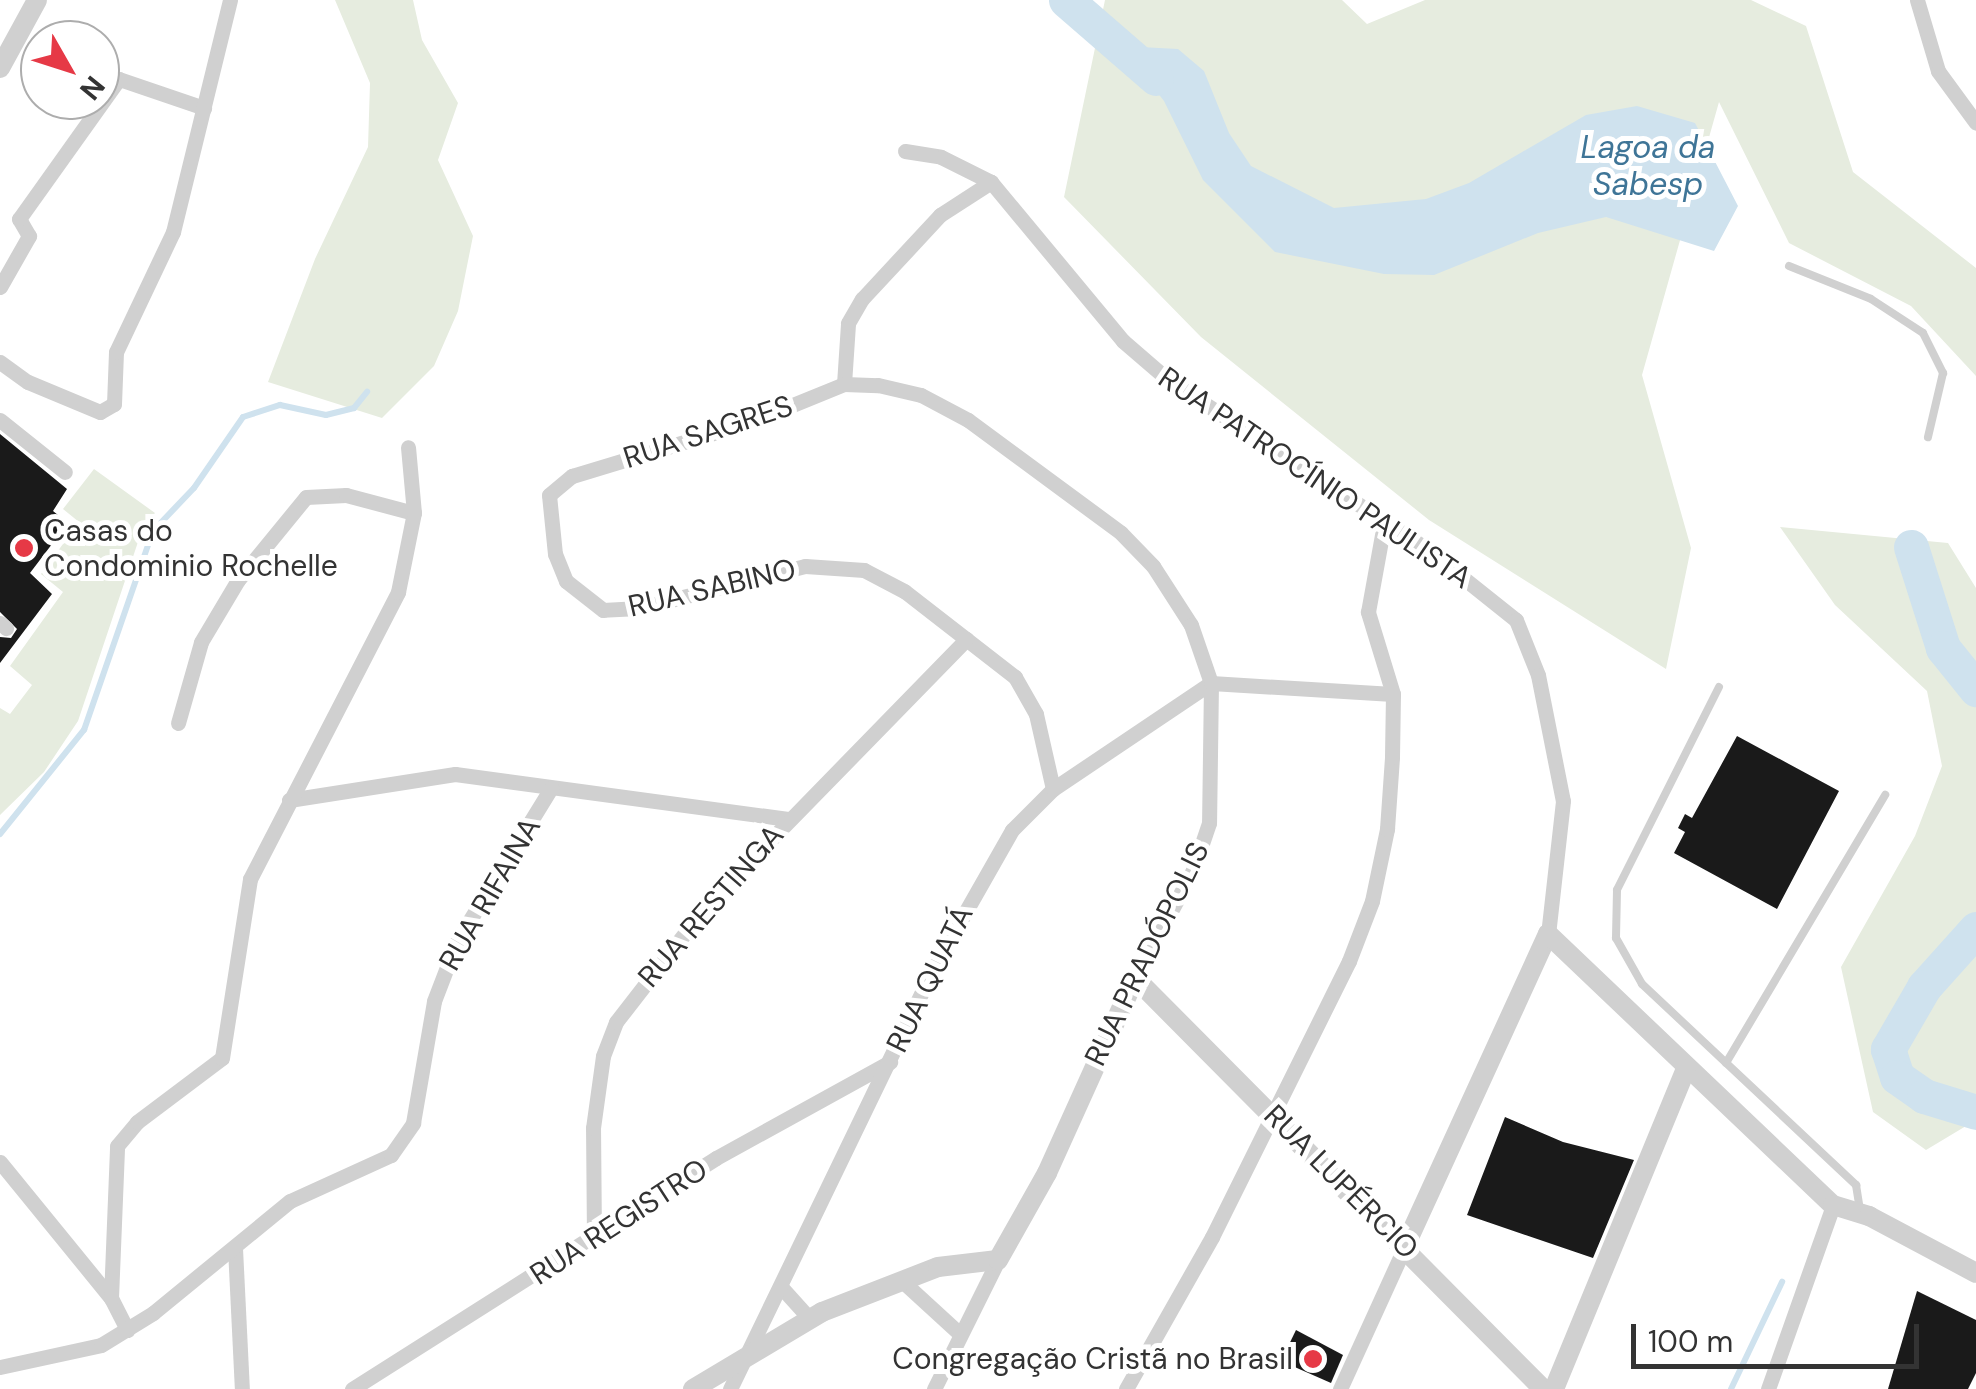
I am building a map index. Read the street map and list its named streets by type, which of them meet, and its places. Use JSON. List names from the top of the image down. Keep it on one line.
{"streets":{"street":["RUA SAGRES","RUA PATROCÍNIO PAULISTA","RUA SABINO","RUA RIFAINA","RUA RESTINGA","RUA PRADÓPOLIS","RUA QUATÁ","RUA LUPÉRCIO","RUA REGISTRO"]},"crossings":[["RUA SAGRES","RUA SABINO"],["RUA SAGRES","RUA PRADÓPOLIS"],["RUA PATROCÍNIO PAULISTA","RUA LUPÉRCIO"],["RUA SABINO","RUA RESTINGA"],["RUA SABINO","RUA QUATÁ"],["RUA RESTINGA","RUA REGISTRO"],["RUA PRADÓPOLIS","RUA QUATÁ"],["RUA PRADÓPOLIS","RUA LUPÉRCIO"],["RUA QUATÁ","RUA REGISTRO"]],"water":["Lagoa da Sabesp"],"places":["Casas do Condominio Rochelle","Congregação Cristã no Brasil"],"scale_bar":"100 m","north":"bottom right"}
